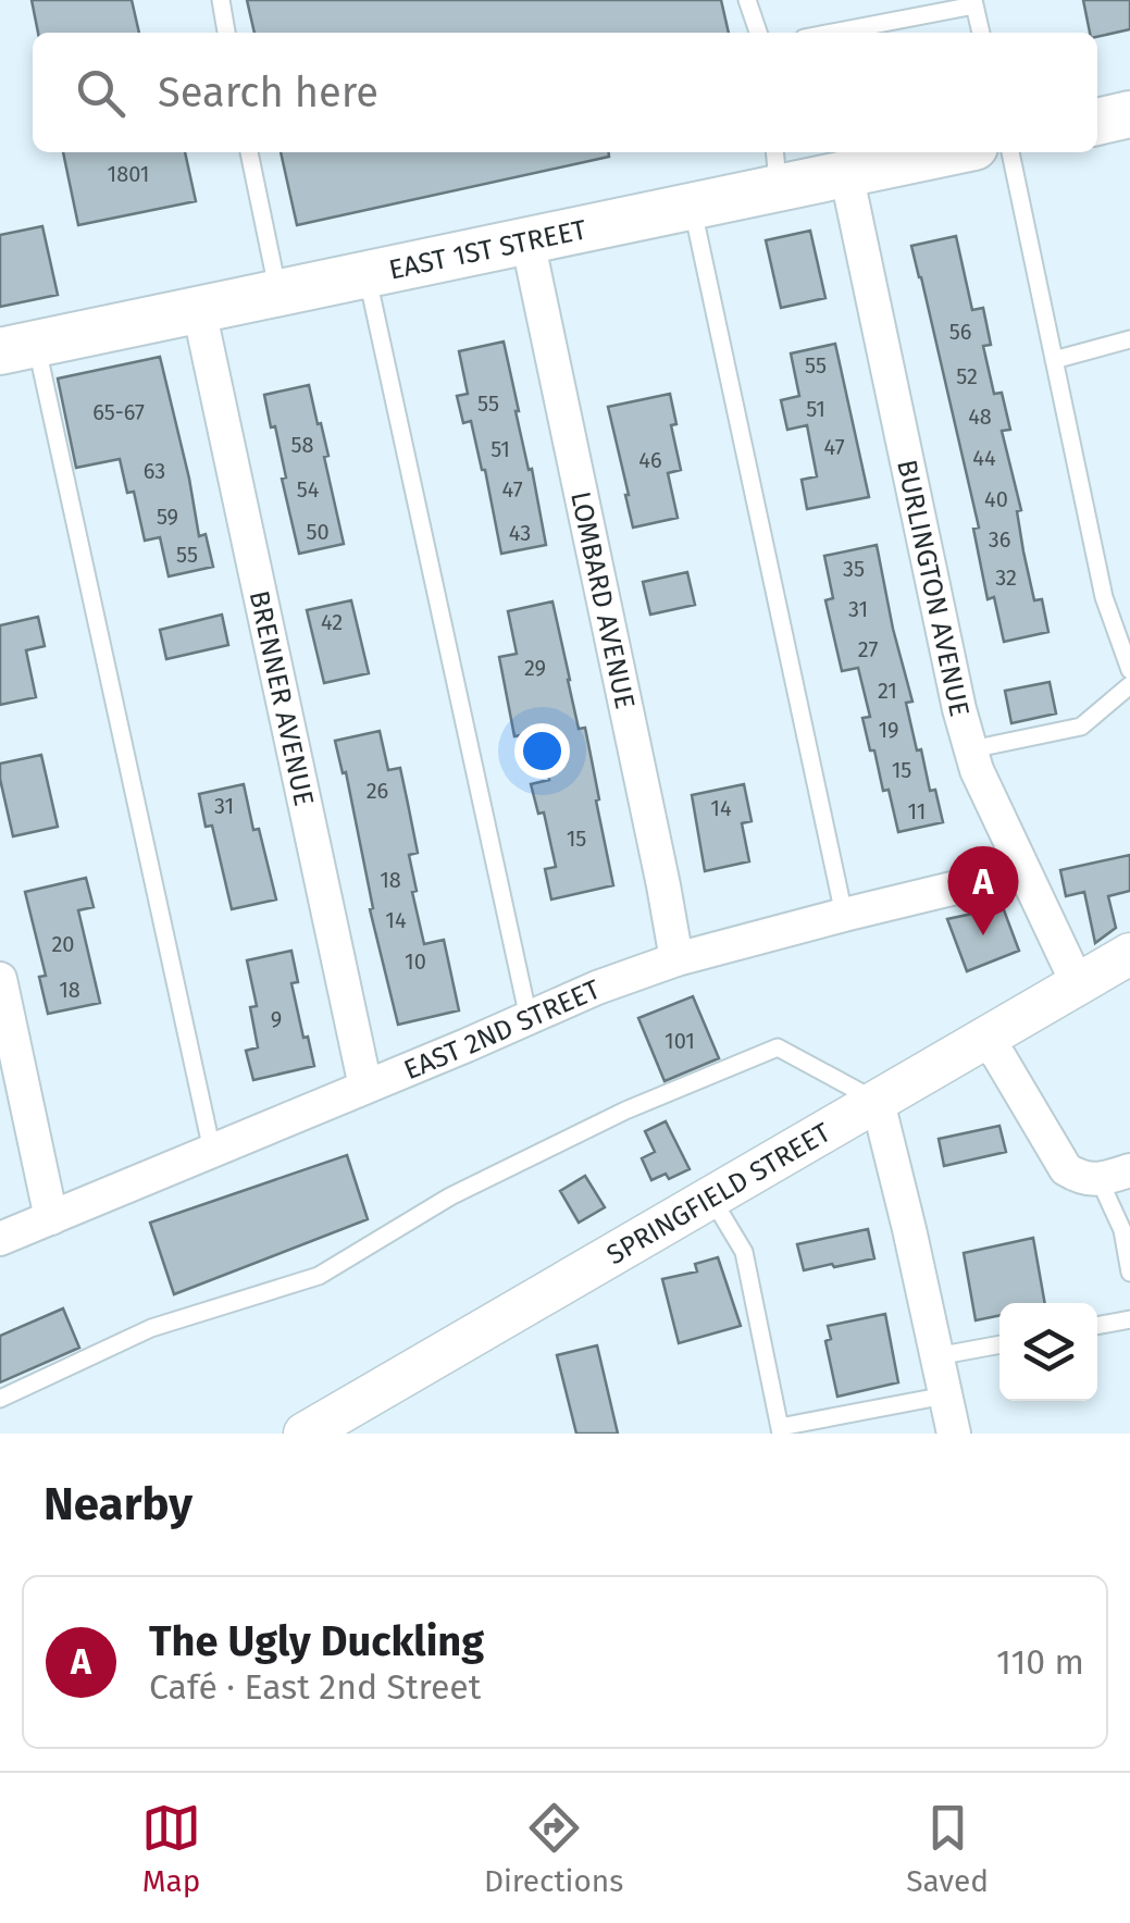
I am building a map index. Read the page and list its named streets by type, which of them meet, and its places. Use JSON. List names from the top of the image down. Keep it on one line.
{"streets":{"main road":["EAST 1ST STREET"],"street":["BURLINGTON AVENUE","LOMBARD AVENUE","BRENNER AVENUE","EAST 2ND STREET","SPRINGFIELD STREET"]},"crossings":[["EAST 1ST STREET","BURLINGTON AVENUE"],["EAST 1ST STREET","LOMBARD AVENUE"],["EAST 1ST STREET","BRENNER AVENUE"],["BURLINGTON AVENUE","EAST 2ND STREET"],["BURLINGTON AVENUE","SPRINGFIELD STREET"],["LOMBARD AVENUE","EAST 2ND STREET"],["BRENNER AVENUE","EAST 2ND STREET"]],"house_numbers":["1801","56","55","52","55","51","65-67","48","58","47","51","44","46","63","54","47","40","59","50","43","36","55","35","32","31","42","27","29","21","19","15","26","31","14","11","15","18","14","20","10","18","9","101"],"page":{"search":"Search here","pins":"A","heading":"Nearby","list":[{"mark":"A","name":"The Ugly Duckling","note":"Café · East 2nd Street","value":"110 m"}],"nav":["Map","Directions","Saved"]}}
